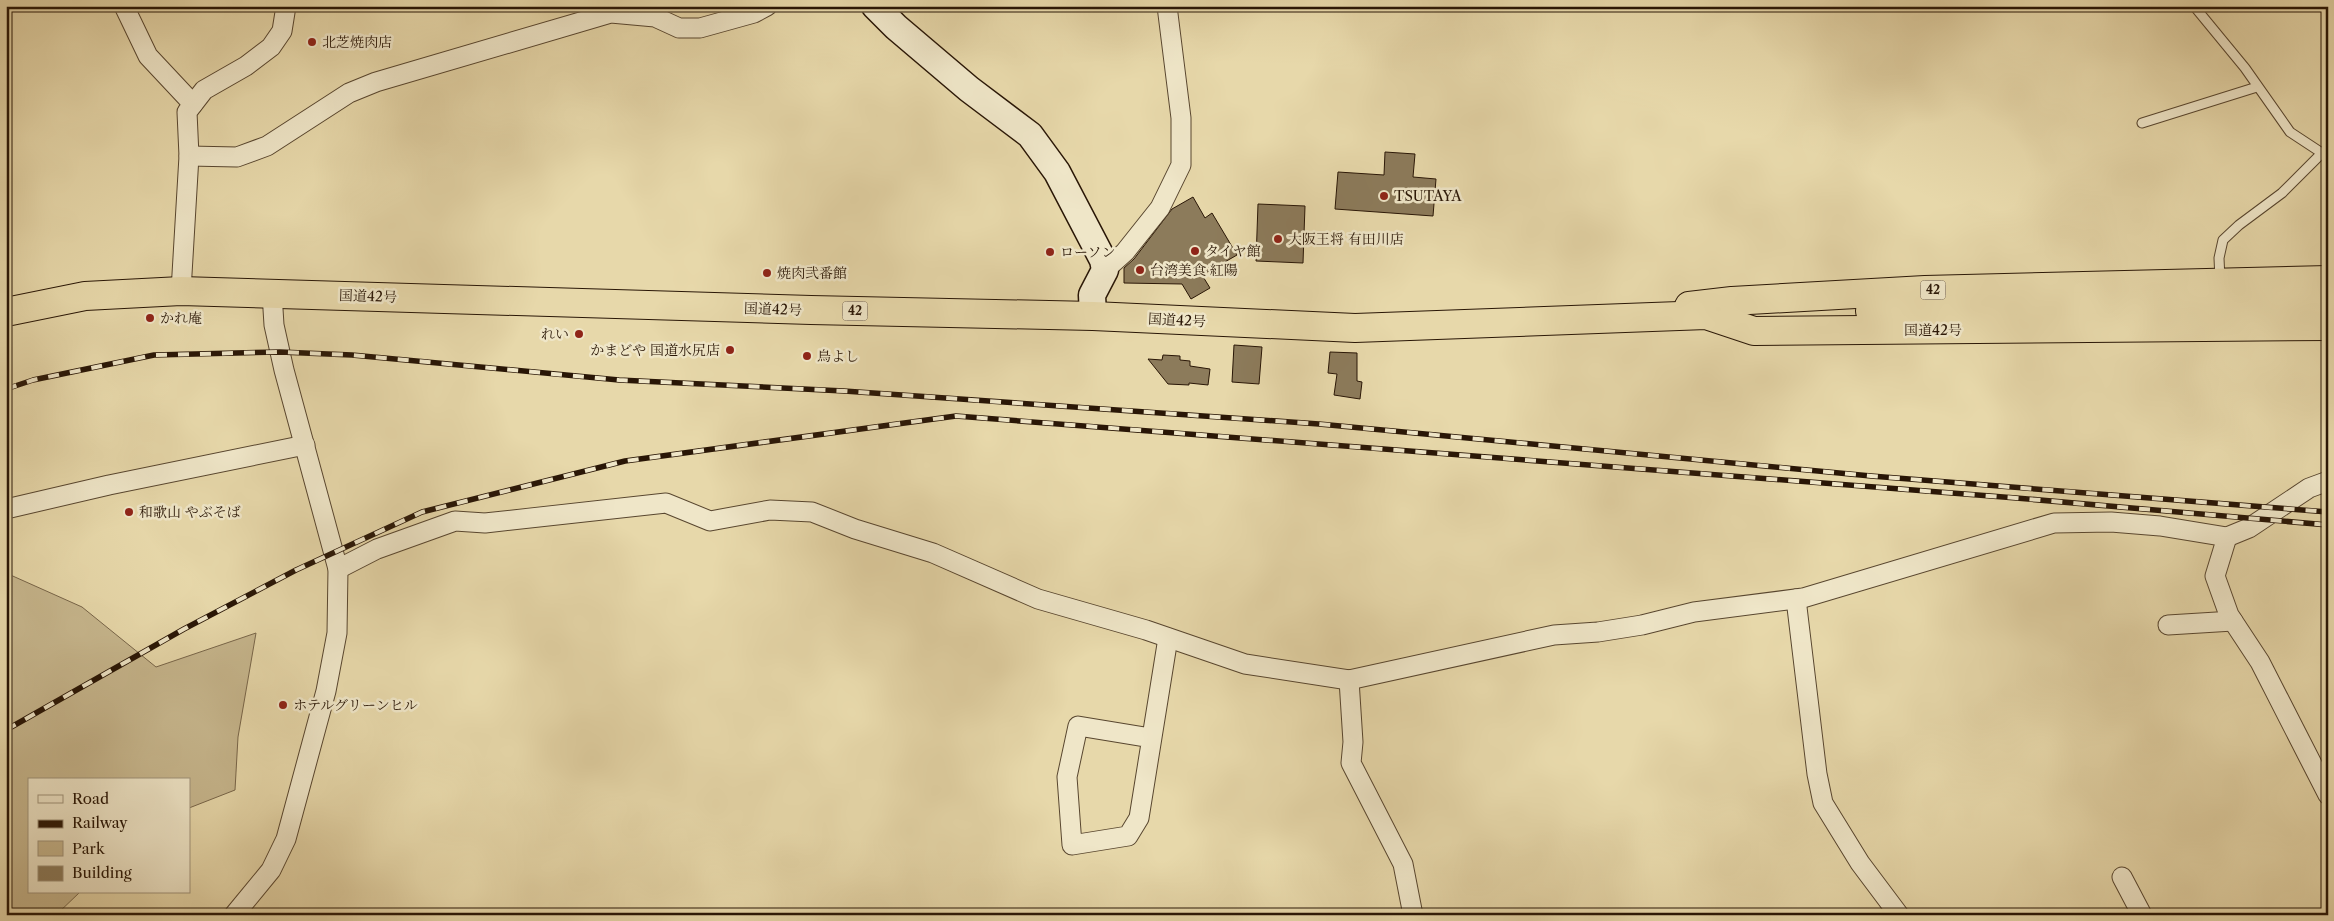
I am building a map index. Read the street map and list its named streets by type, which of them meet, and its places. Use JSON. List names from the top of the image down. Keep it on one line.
{"streets":{"highway":["42","国道42号"]},"places":["北芝焼肉店","TSUTAYA","大阪王将 有田川店","タイヤ館","ローソン","台湾美食 紅陽","焼肉弐番館","かれ庵","れい","かまどや 国道水尻店","鳥よし","和歌山 やぶそば","ホテルグリーンヒル"],"legend":["Road","Railway","Park","Building"]}
